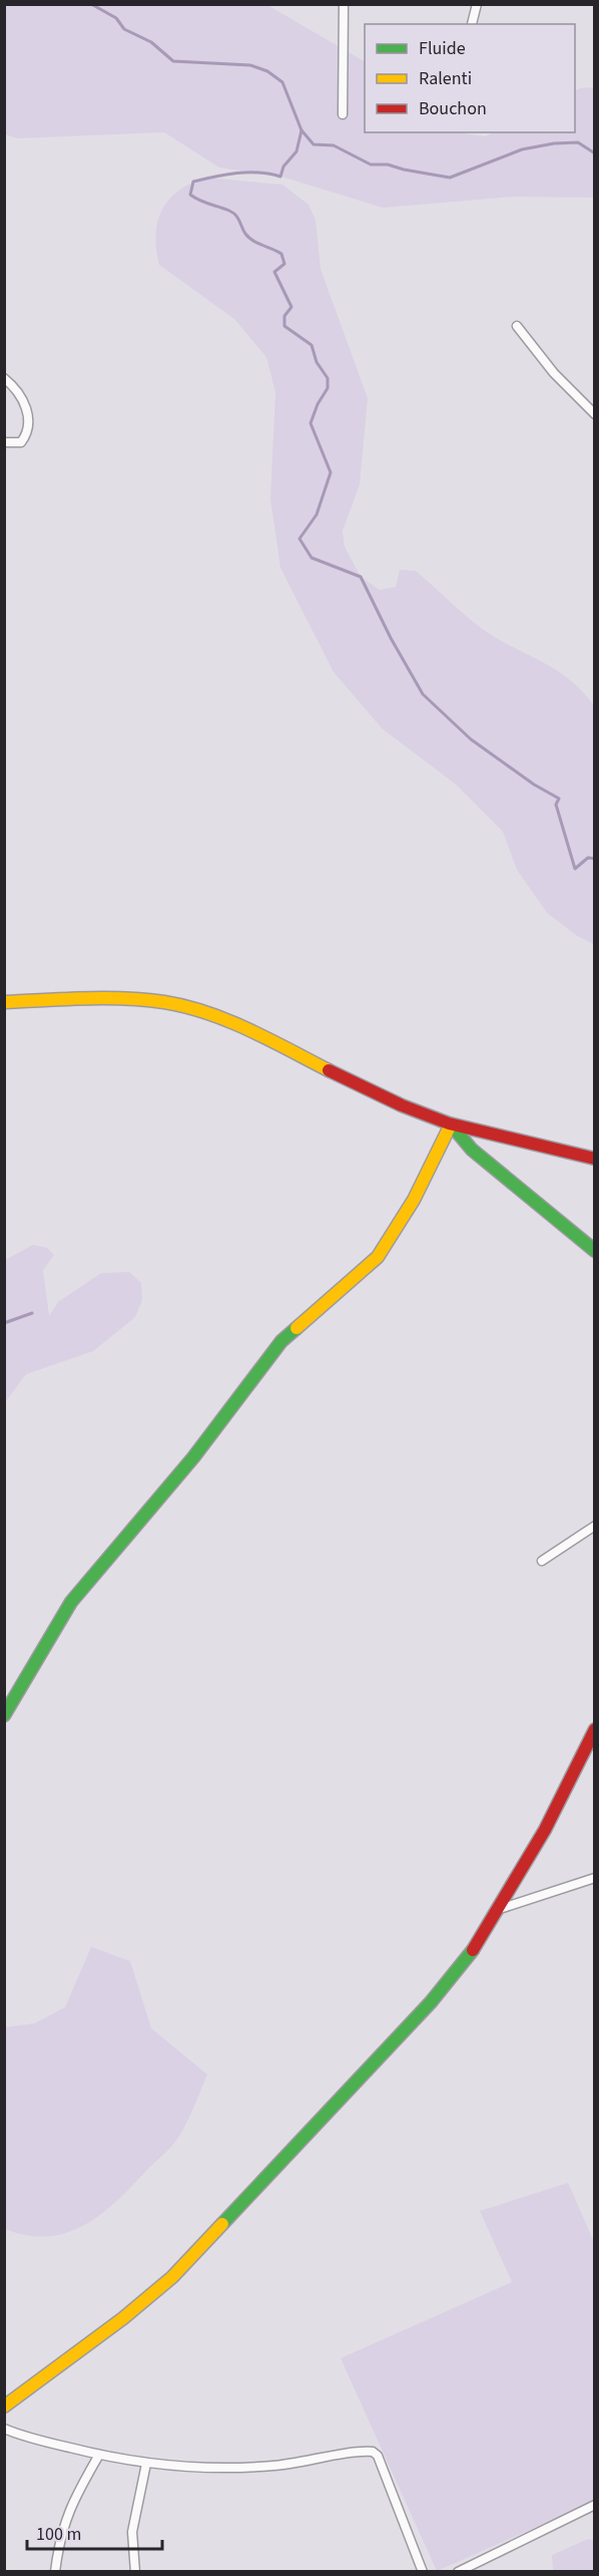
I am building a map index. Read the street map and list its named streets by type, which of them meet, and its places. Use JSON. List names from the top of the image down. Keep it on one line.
{"legend":["Fluide","Ralenti","Bouchon"],"scale_bar":"100 m"}
